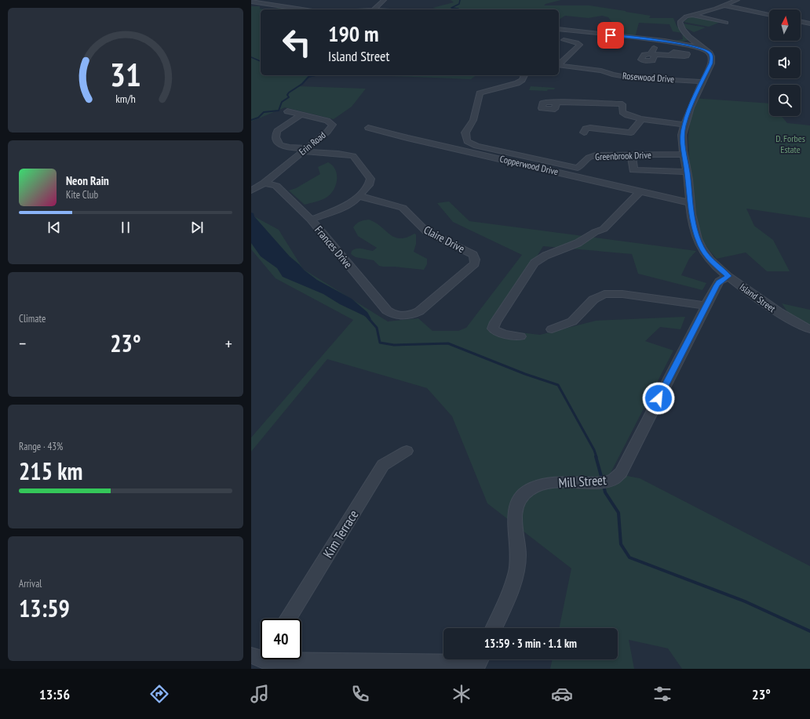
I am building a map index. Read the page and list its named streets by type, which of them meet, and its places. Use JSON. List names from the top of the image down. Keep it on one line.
{"streets":{"street":["Rosewood Drive","Erin Road","Greenbrook Drive","Copperwood Drive","Claire Drive","Frances Drive","Island Street","Mill Street","Kim Terrace"]},"crossings":[["Rosewood Drive","Island Street"],["Erin Road","Frances Drive"],["Greenbrook Drive","Island Street"],["Copperwood Drive","Island Street"],["Claire Drive","Frances Drive"],["Island Street","Mill Street"]],"parks":["D. Forbes Estate"],"north":"top","page":{"turn":["190 m","Island Street"],"song":["Neon Rain","Kite Club"],"tile":["Climate",["Range · 43%","215 km"],["Arrival","13:59"]],"heat":["−","23°","+"],"limit":"40","trip":"13:59 · 3 min · 1.1 km","tabs":["13:56","23°"],"gauge":["31","km/h"]}}
